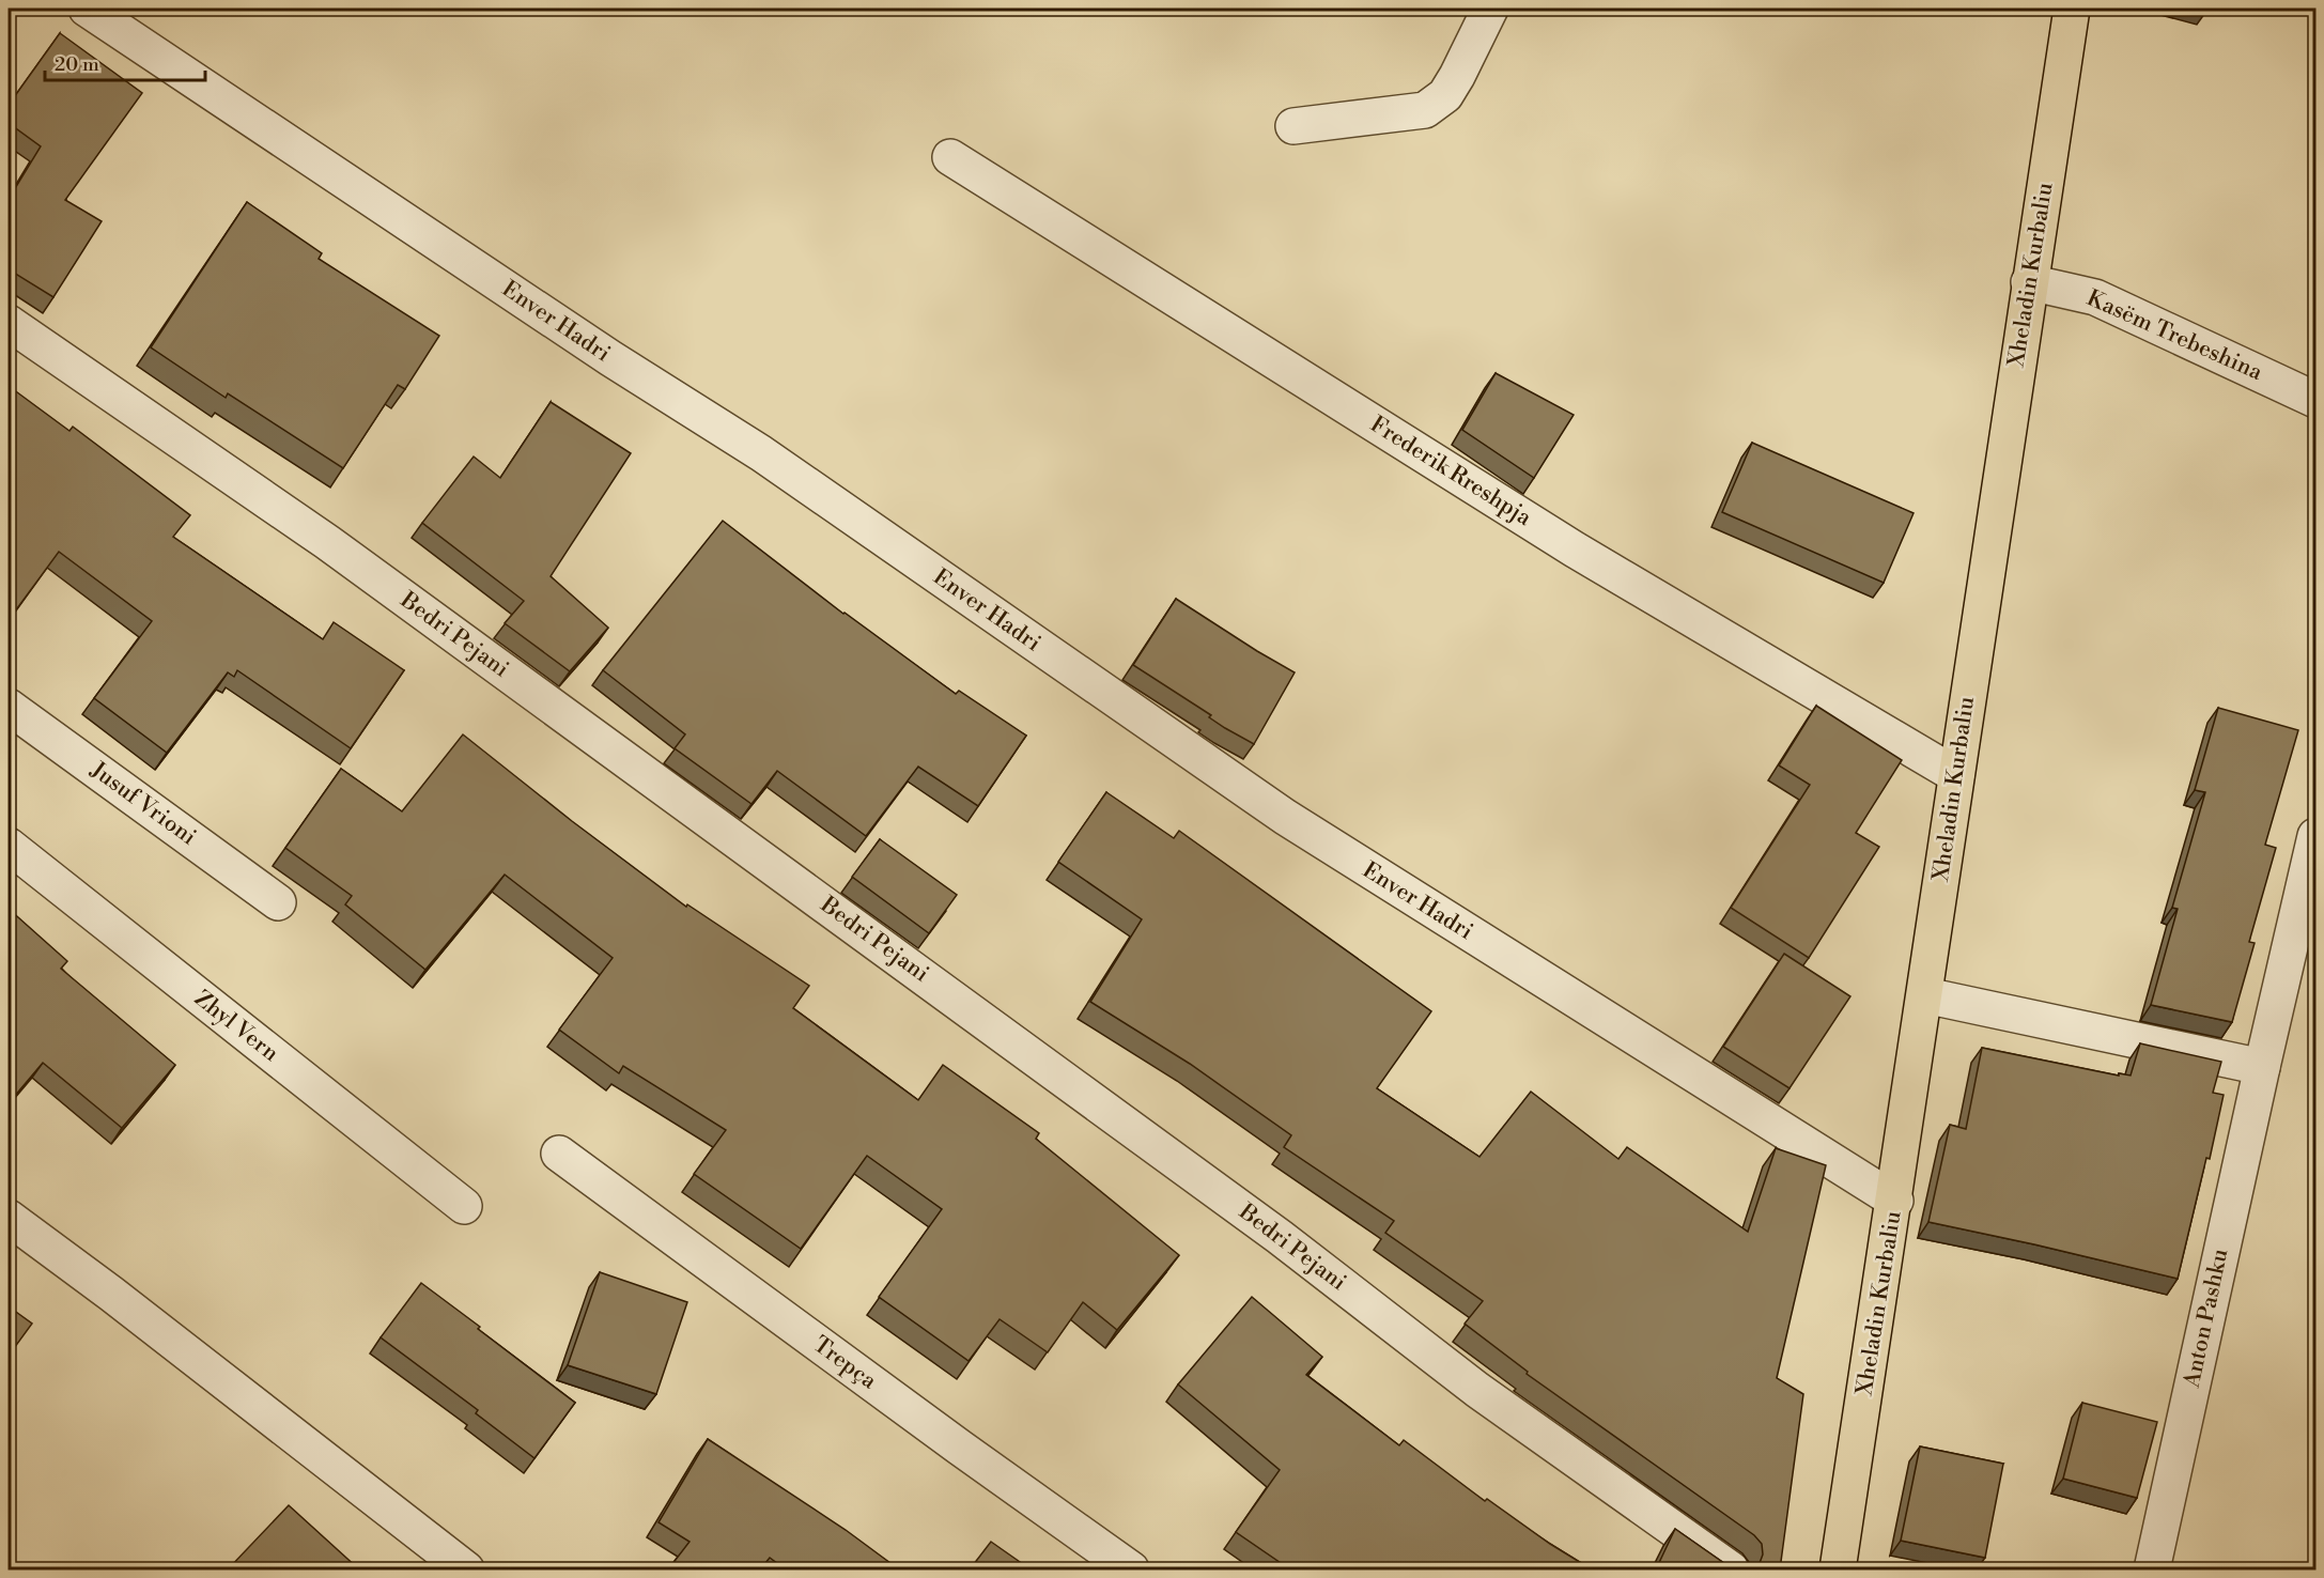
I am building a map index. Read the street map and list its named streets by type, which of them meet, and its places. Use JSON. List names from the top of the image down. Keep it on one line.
{"streets":{"main road":["Xheladin Kurbaliu"],"street":["Enver Hadri","Kasëm Trebeshina","Frederik Rreshpja","Bedri Pejani","Jusuf Vrioni","Zhyl Vern","Anton Pashku","Trepça"]},"crossings":[["Xheladin Kurbaliu","Enver Hadri"],["Xheladin Kurbaliu","Kasëm Trebeshina"],["Xheladin Kurbaliu","Frederik Rreshpja"]],"scale_bar":"20 m"}
